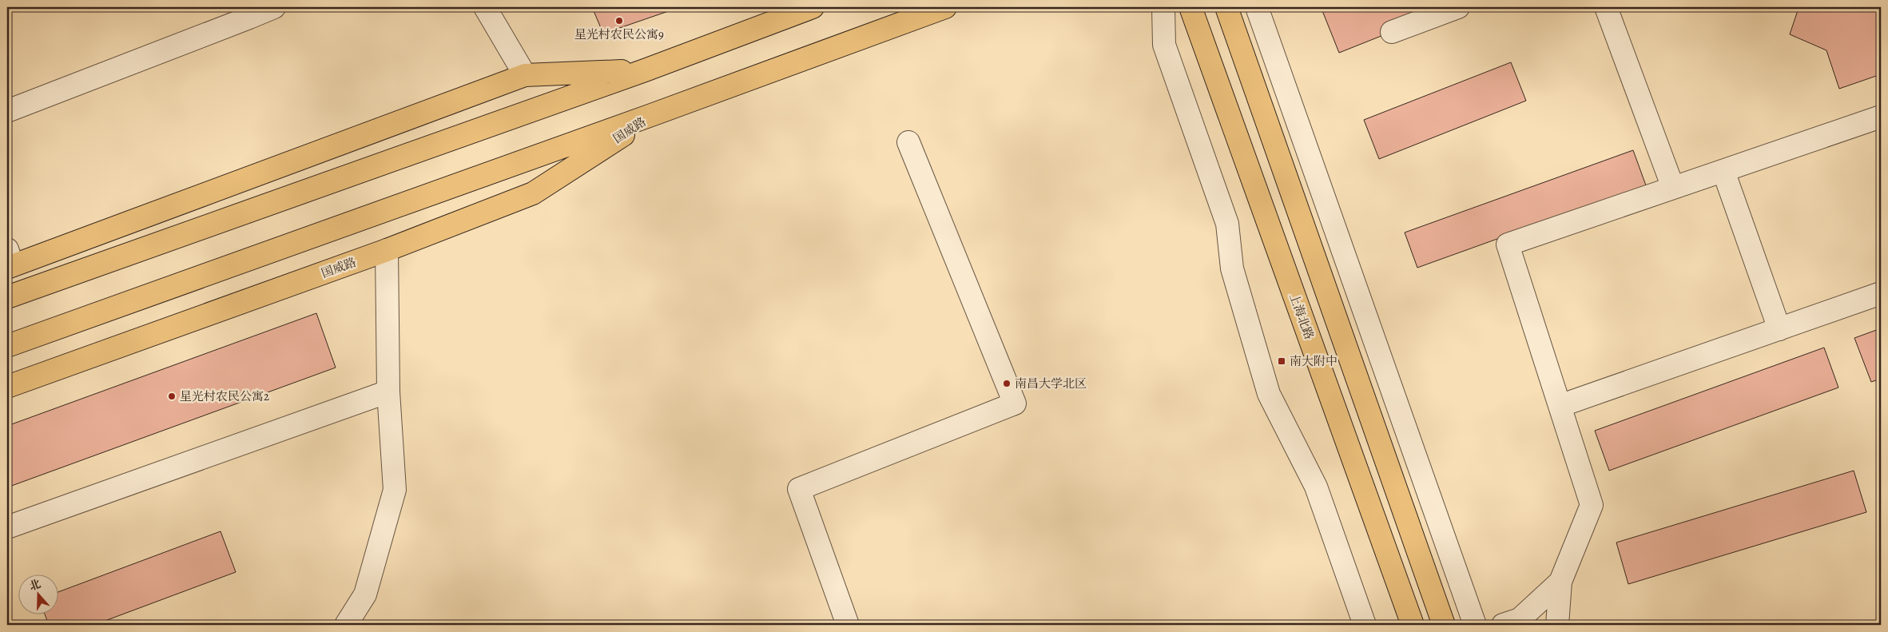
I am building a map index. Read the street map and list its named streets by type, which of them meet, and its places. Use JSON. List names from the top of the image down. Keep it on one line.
{"streets":{"main road":["国威路","上海北路"]},"places":{"other":["星光村农民公寓9","南昌大学北区","星光村农民公寓2"],"transit":["南大附中"]},"north":"top"}
